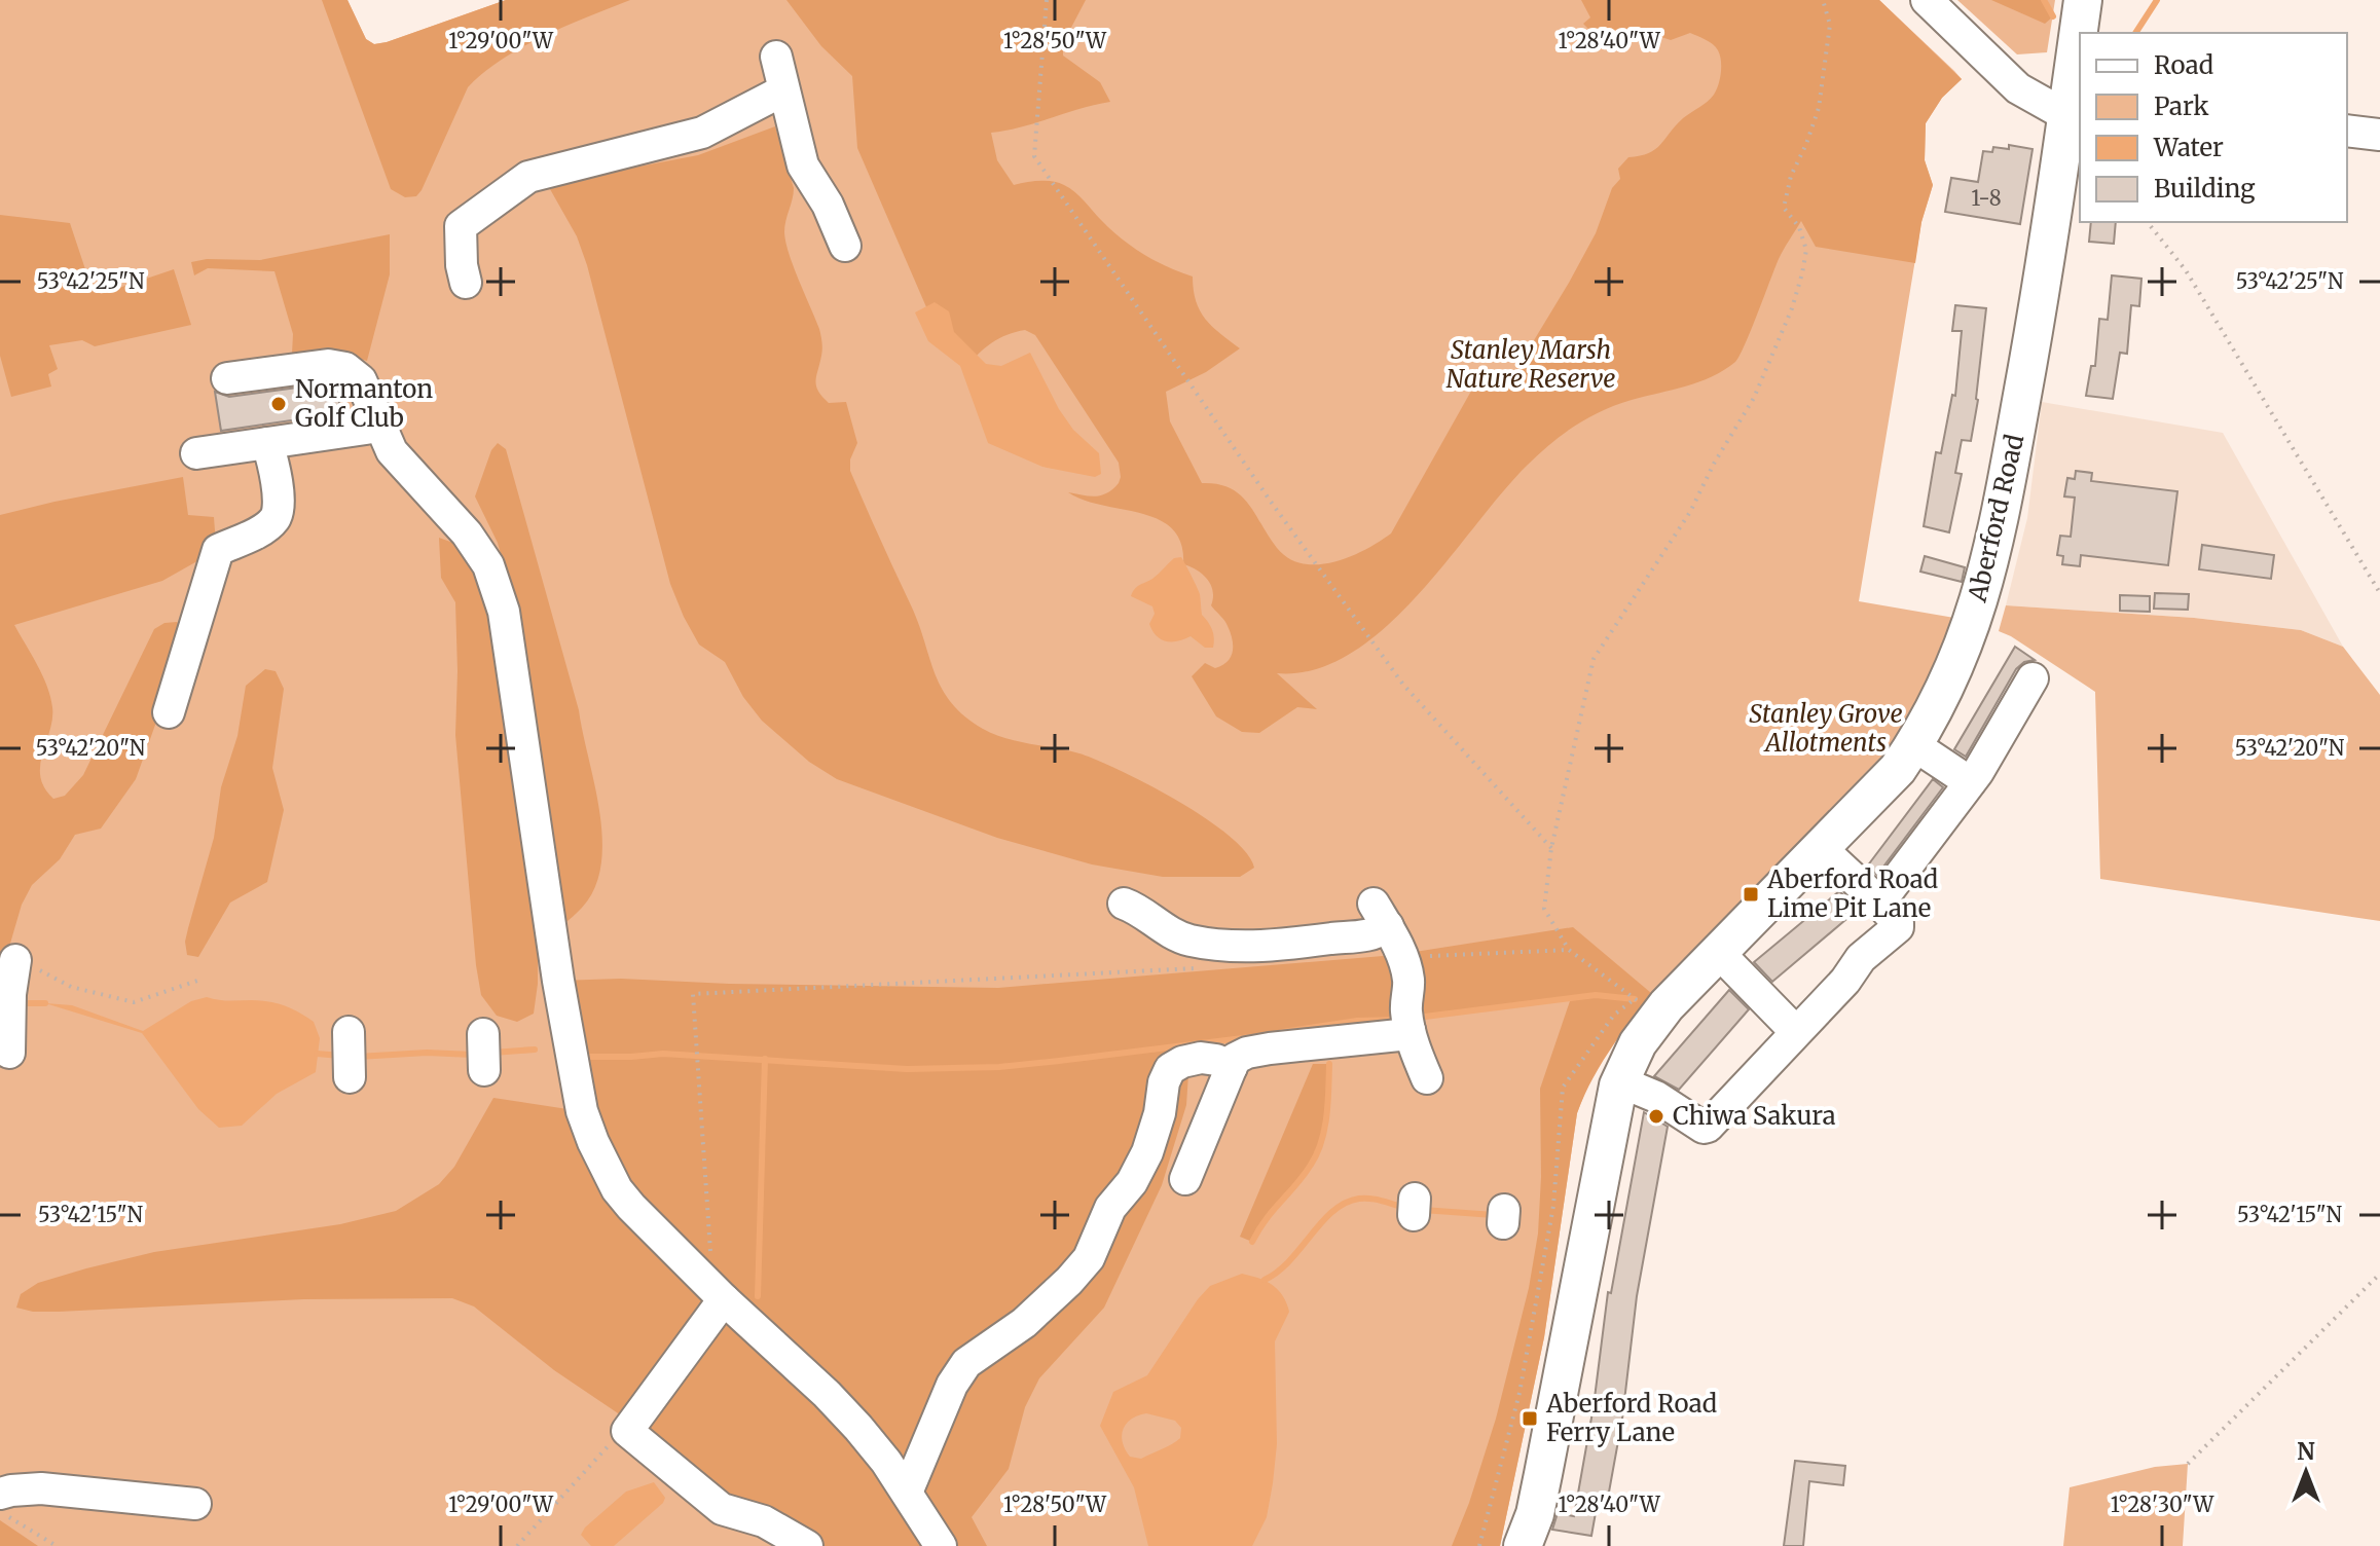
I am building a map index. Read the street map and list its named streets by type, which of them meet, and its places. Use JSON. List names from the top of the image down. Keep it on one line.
{"streets":{"main road":["Aberford Road"]},"parks":["Stanley Marsh Nature Reserve","Stanley Grove Allotments"],"places":{"other":["Normanton Golf Club","Chiwa Sakura"],"transit":["Aberford Road Lime Pit Lane","Aberford Road Ferry Lane"]},"house_numbers":["1-8"],"legend":["Road","Park","Water","Building"],"north":"top","coordinates":["1°29'00\"W","1°28'50\"W","1°28'40\"W","53°42'25\"N","53°42'20\"N","53°42'15\"N","1°28'30\"W"]}
